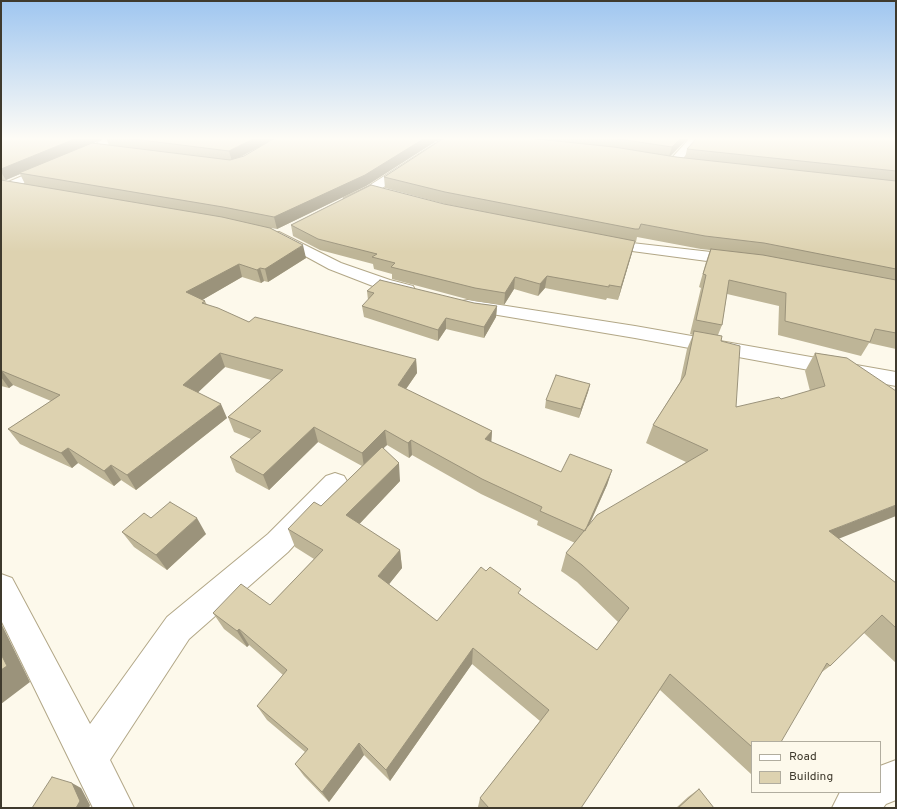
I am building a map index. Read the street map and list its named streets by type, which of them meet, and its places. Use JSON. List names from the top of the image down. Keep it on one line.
{"legend":["Road","Building"]}
